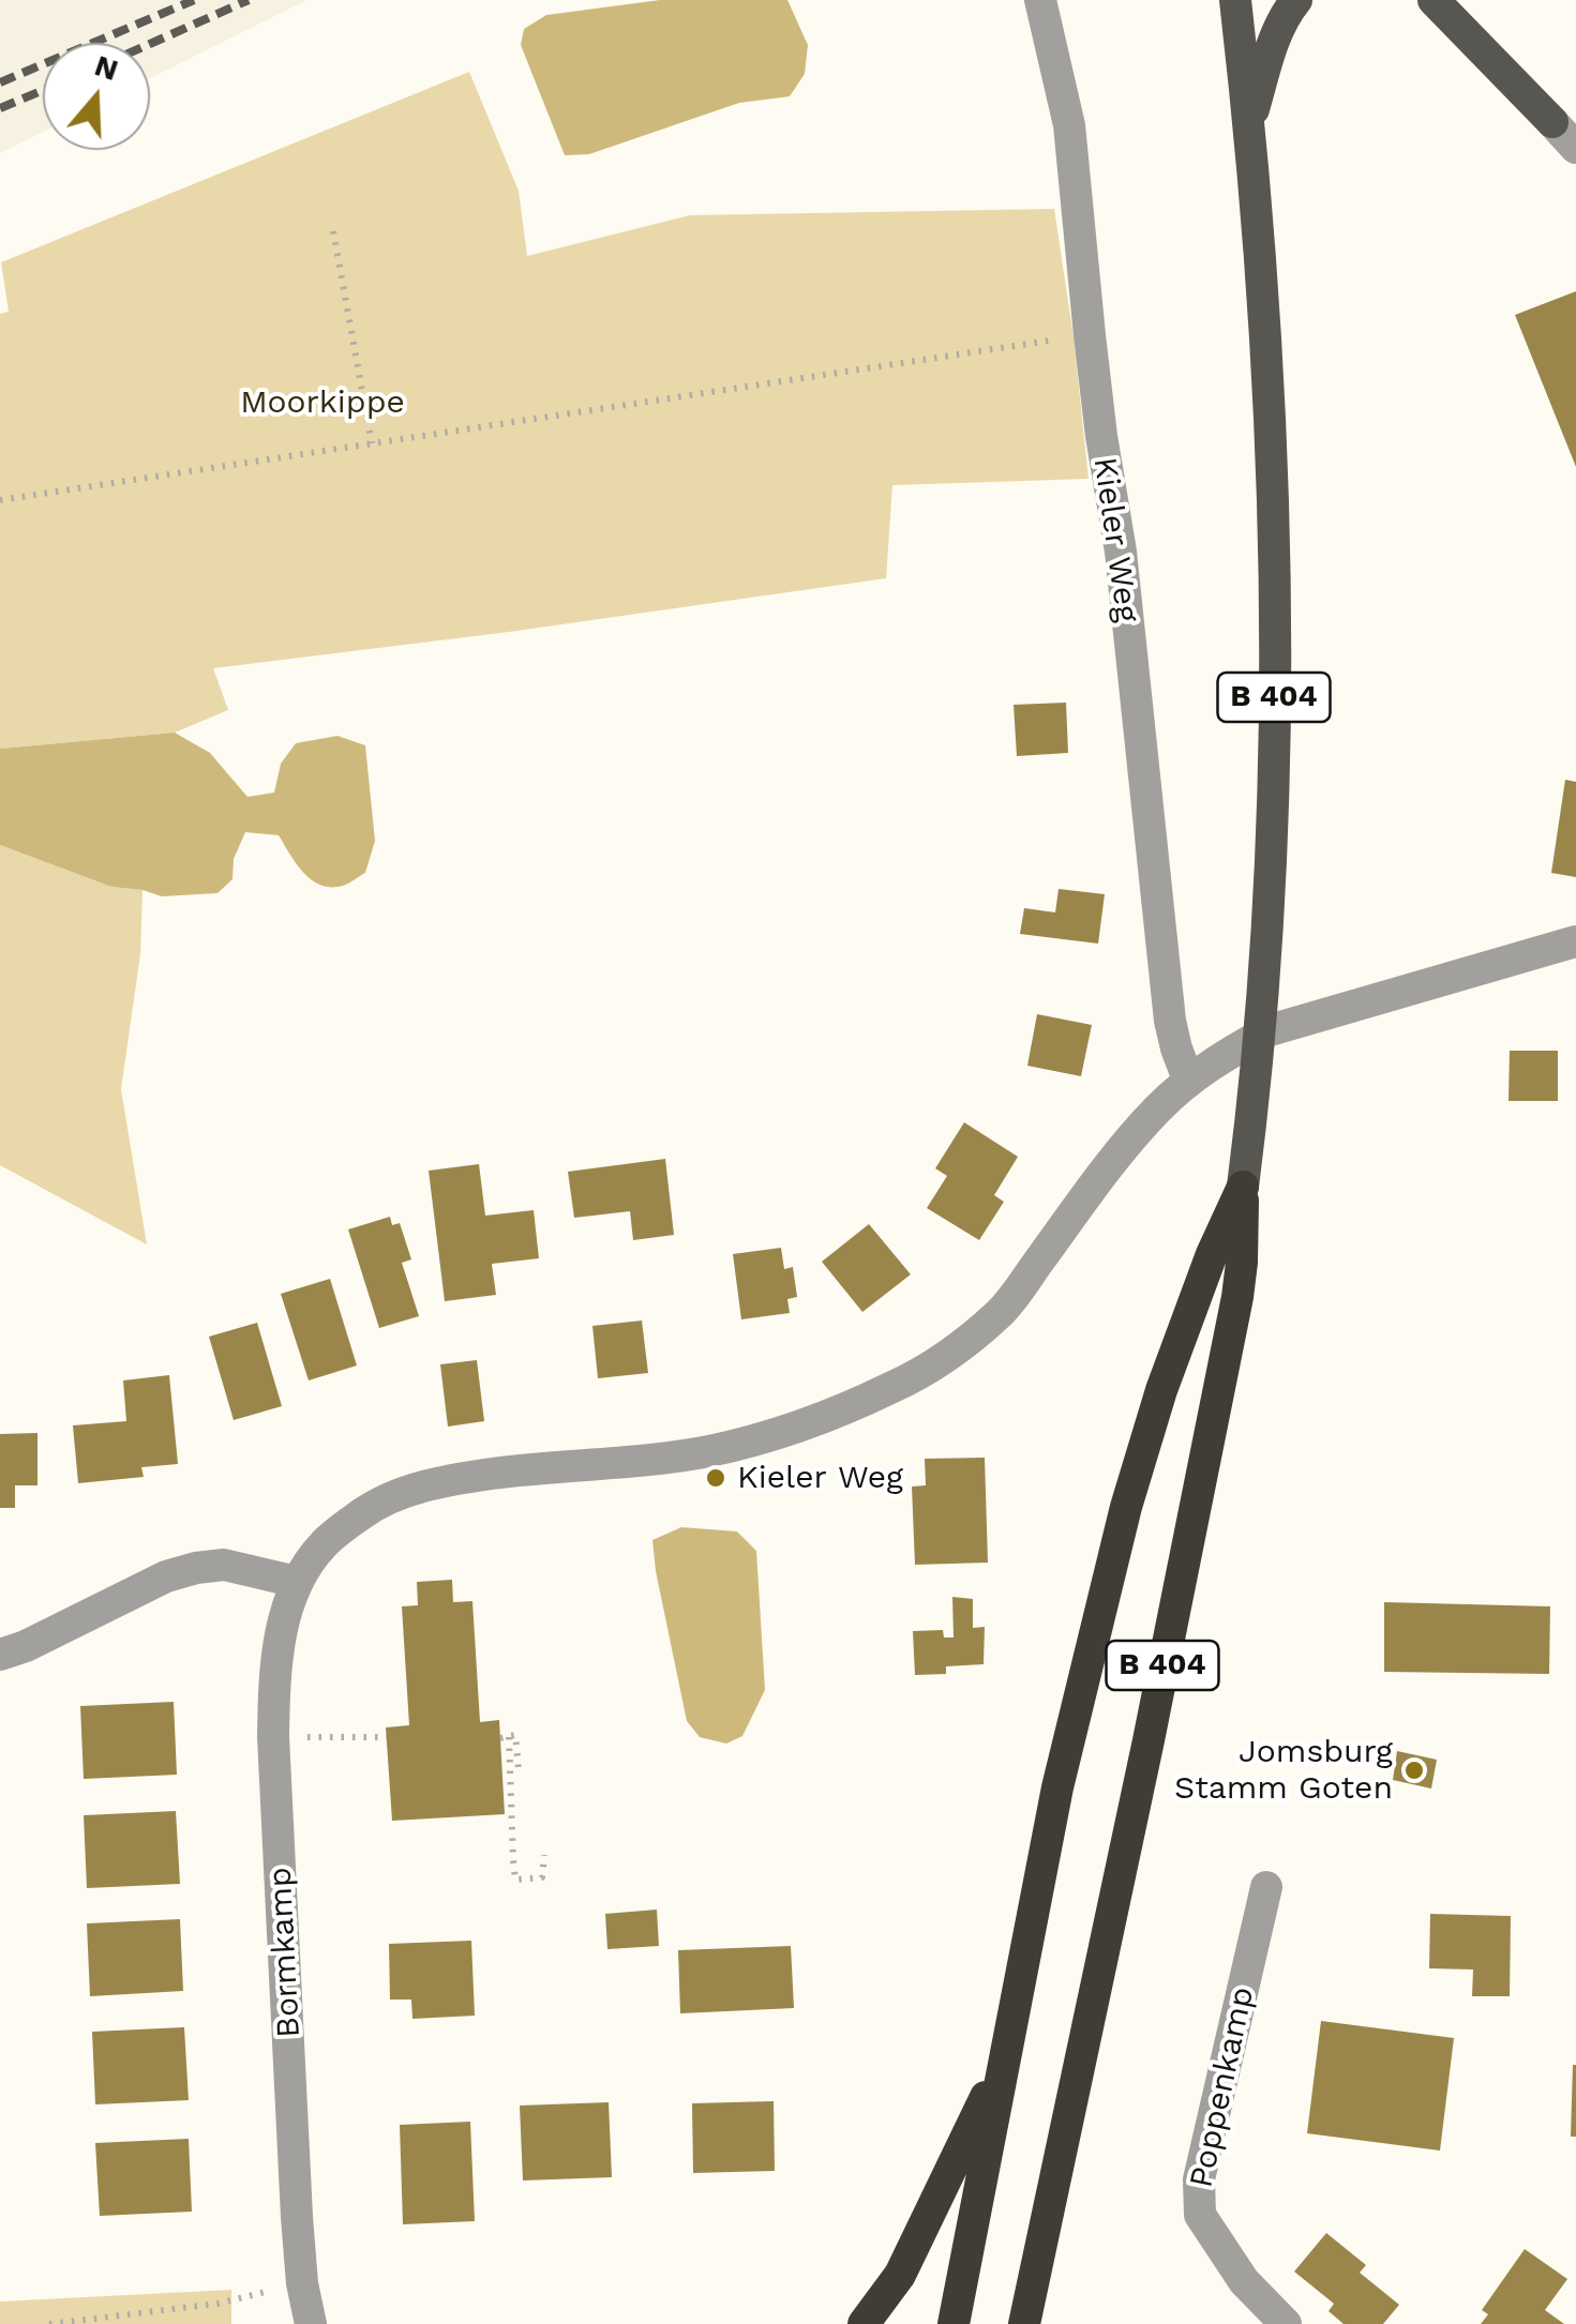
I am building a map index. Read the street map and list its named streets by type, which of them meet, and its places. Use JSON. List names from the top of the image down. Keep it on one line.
{"streets":{"highway":["B 404"],"street":["Kieler Weg","Bormkamp","Poppenkamp"]},"parks":["Moorkippe"],"places":["Kieler Weg","Jomsburg Stamm Goten"],"north":"top"}
